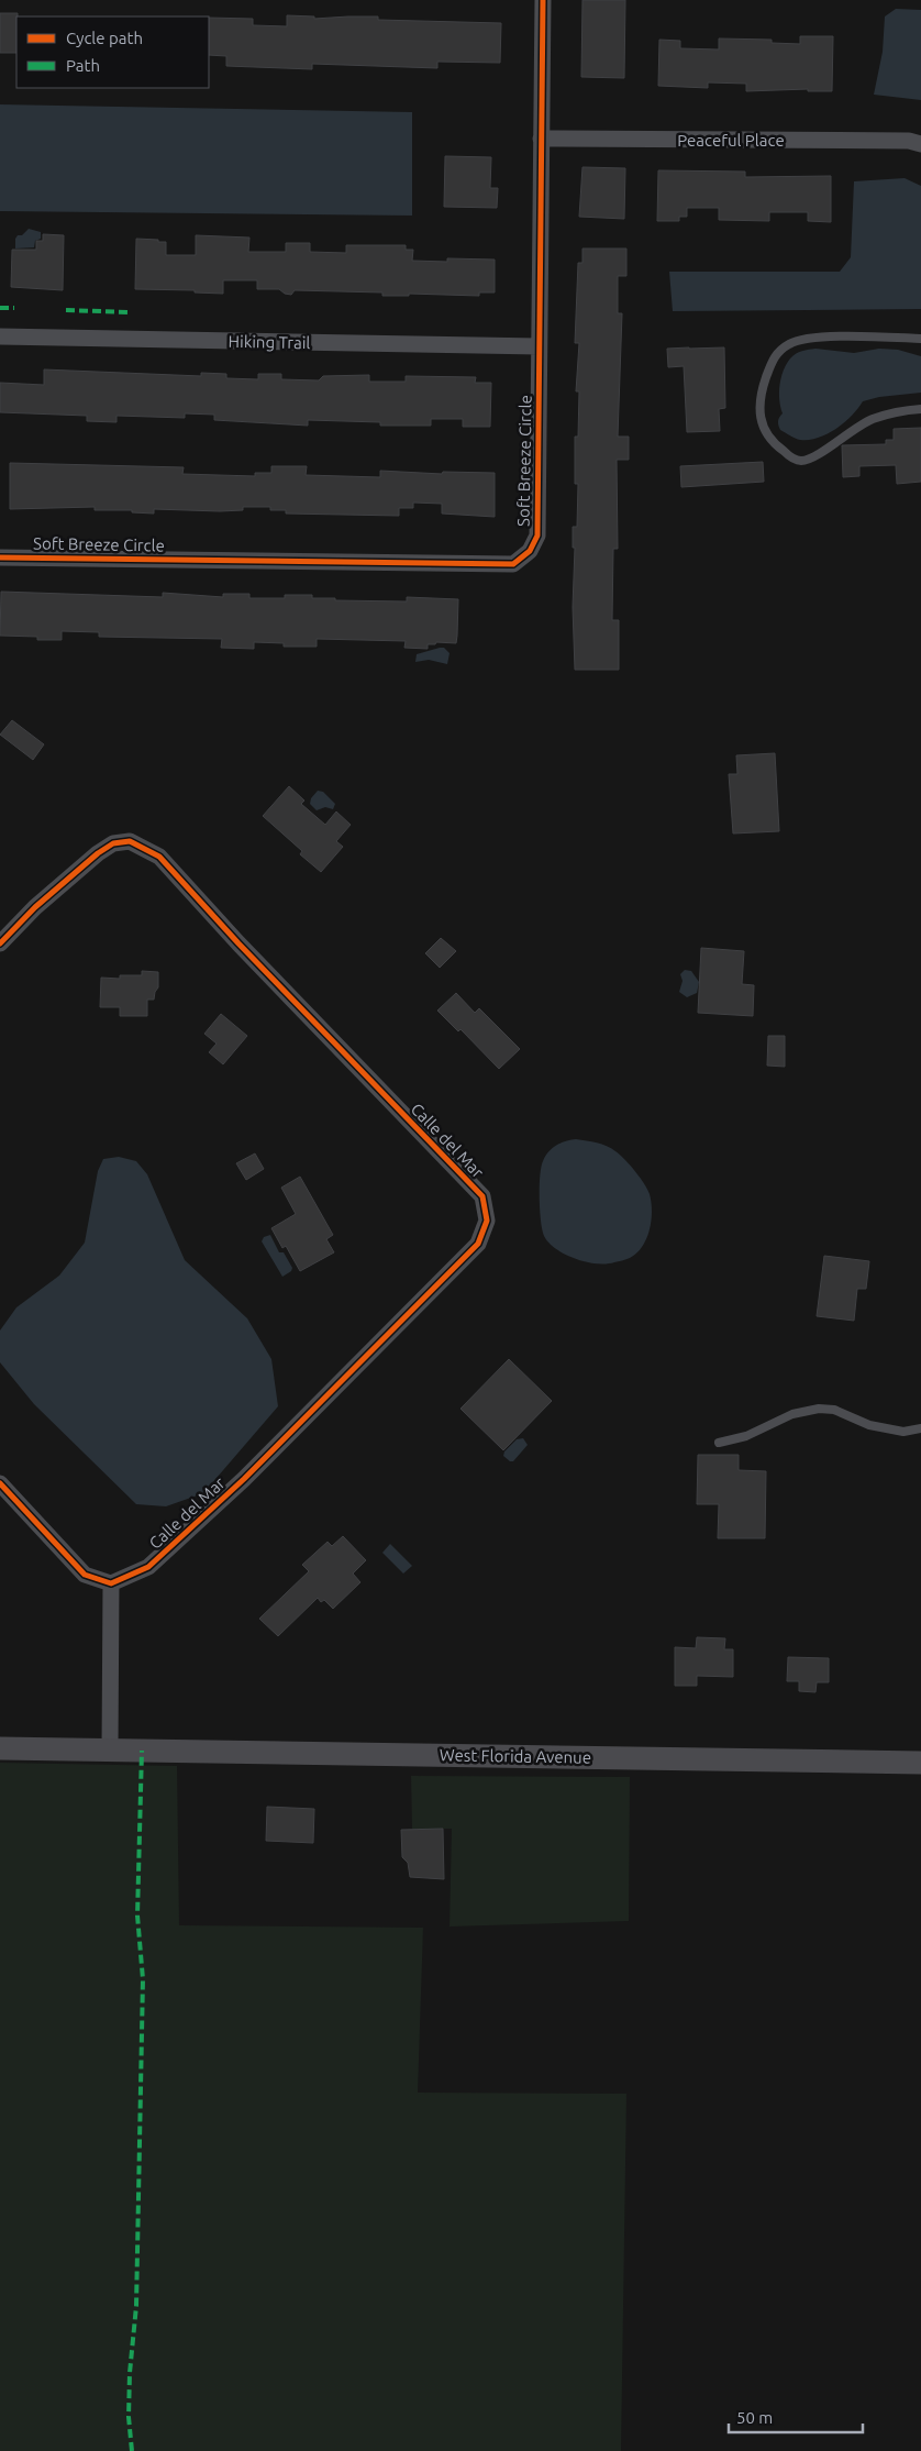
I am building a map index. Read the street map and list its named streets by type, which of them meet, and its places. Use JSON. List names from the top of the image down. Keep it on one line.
{"streets":{"street":["Peaceful Place","Hiking Trail","Soft Breeze Circle","Calle del Mar","West Florida Avenue"]},"crossings":[["Peaceful Place","Soft Breeze Circle"],["Hiking Trail","Soft Breeze Circle"]],"legend":["Cycle path","Path"],"scale_bar":"50 m"}
